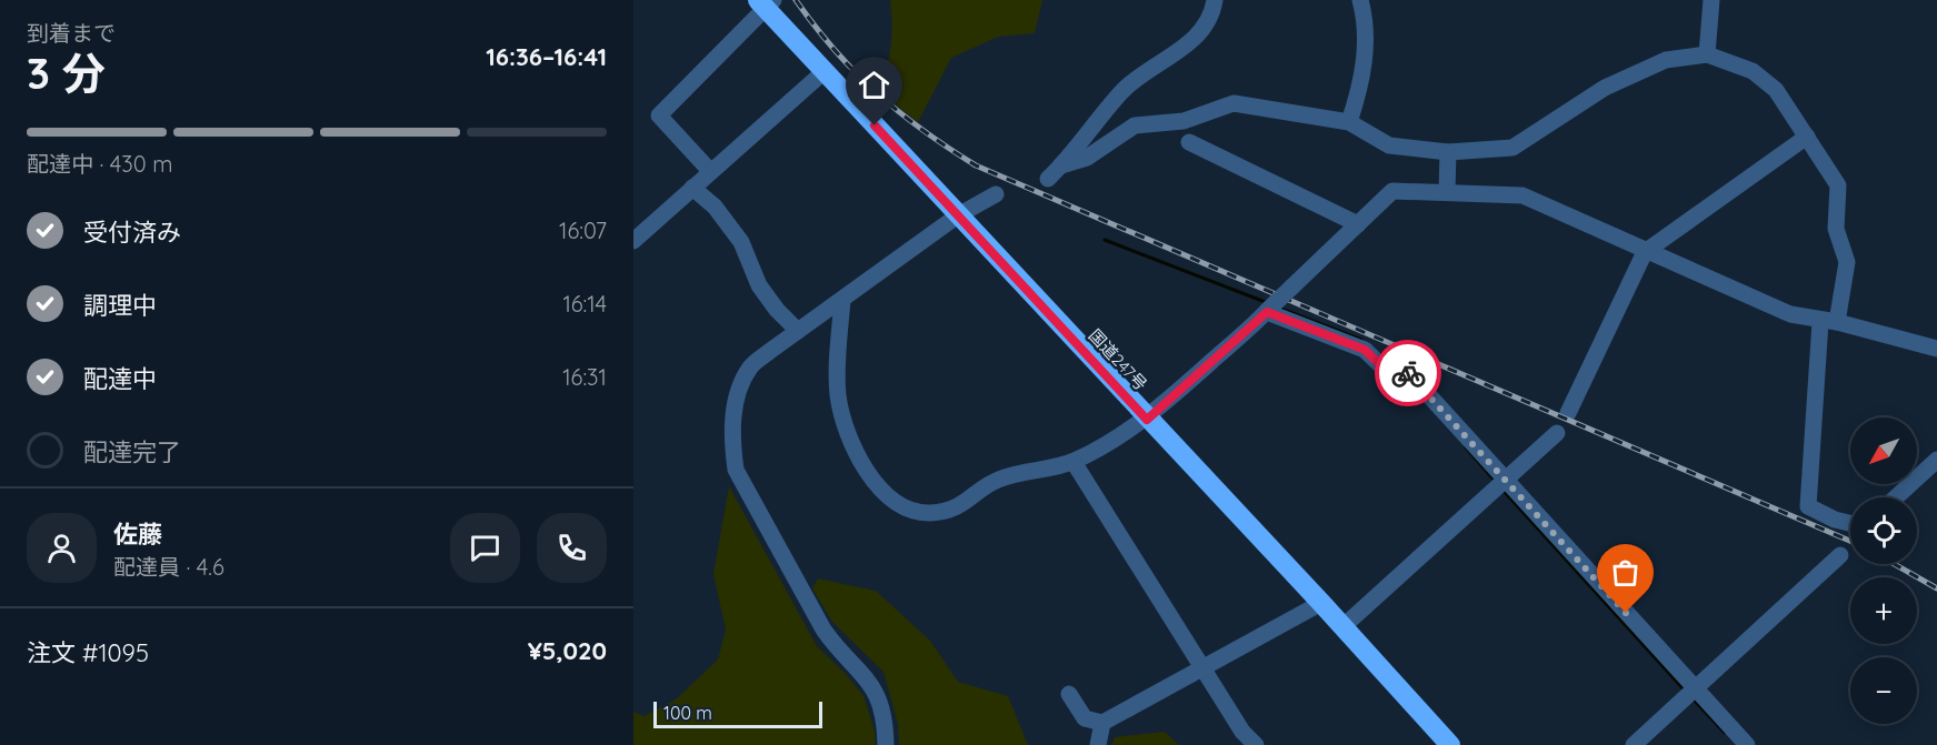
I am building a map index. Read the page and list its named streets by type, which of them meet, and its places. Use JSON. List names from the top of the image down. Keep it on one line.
{"streets":{"highway":["国道247号"]},"scale_bar":"100 m","north":"bottom left","page":{"heading":["3 分","到着まで","16:36–16:41"],"panel":["佐藤","配達員 · 4.6","注文 #1095","¥5,020"],"bar":"配達中 · 430 m","list":[["受付済み","16:07"],["調理中","16:14"],["配達中","16:31"],"配達完了"],"map_buttons":["+","−"],"scale":"100 m"}}
